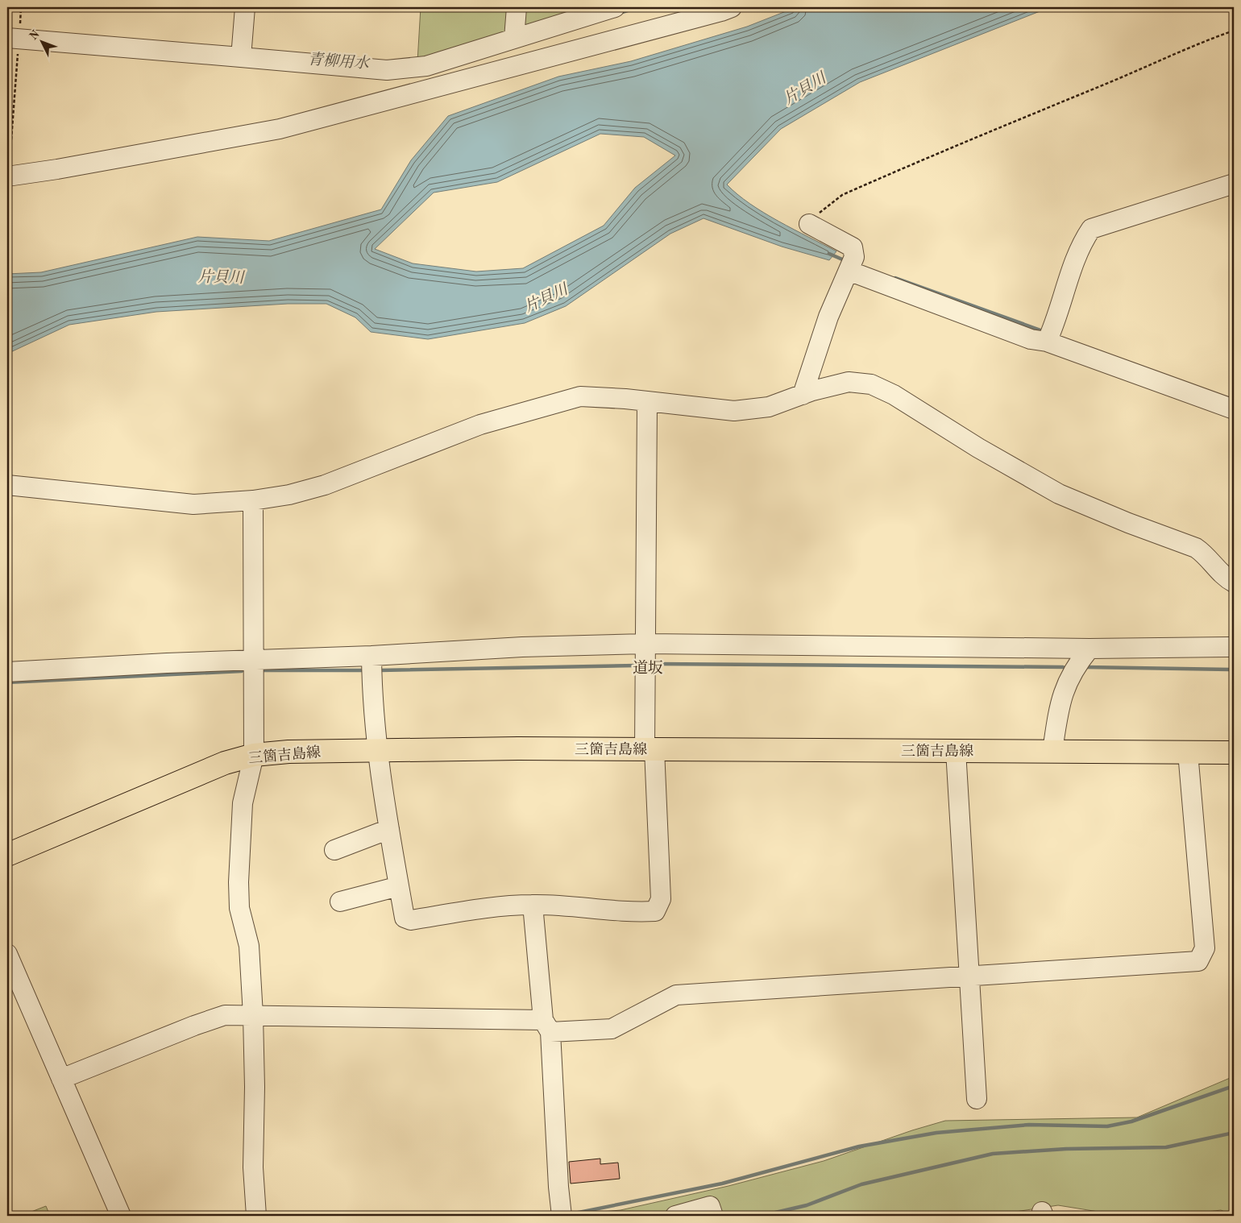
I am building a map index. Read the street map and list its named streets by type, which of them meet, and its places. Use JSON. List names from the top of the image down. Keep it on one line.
{"streets":{"main road":["三箇吉島線"]},"districts":["道坂"],"water":["青柳用水","片貝川"],"north":"top left"}
